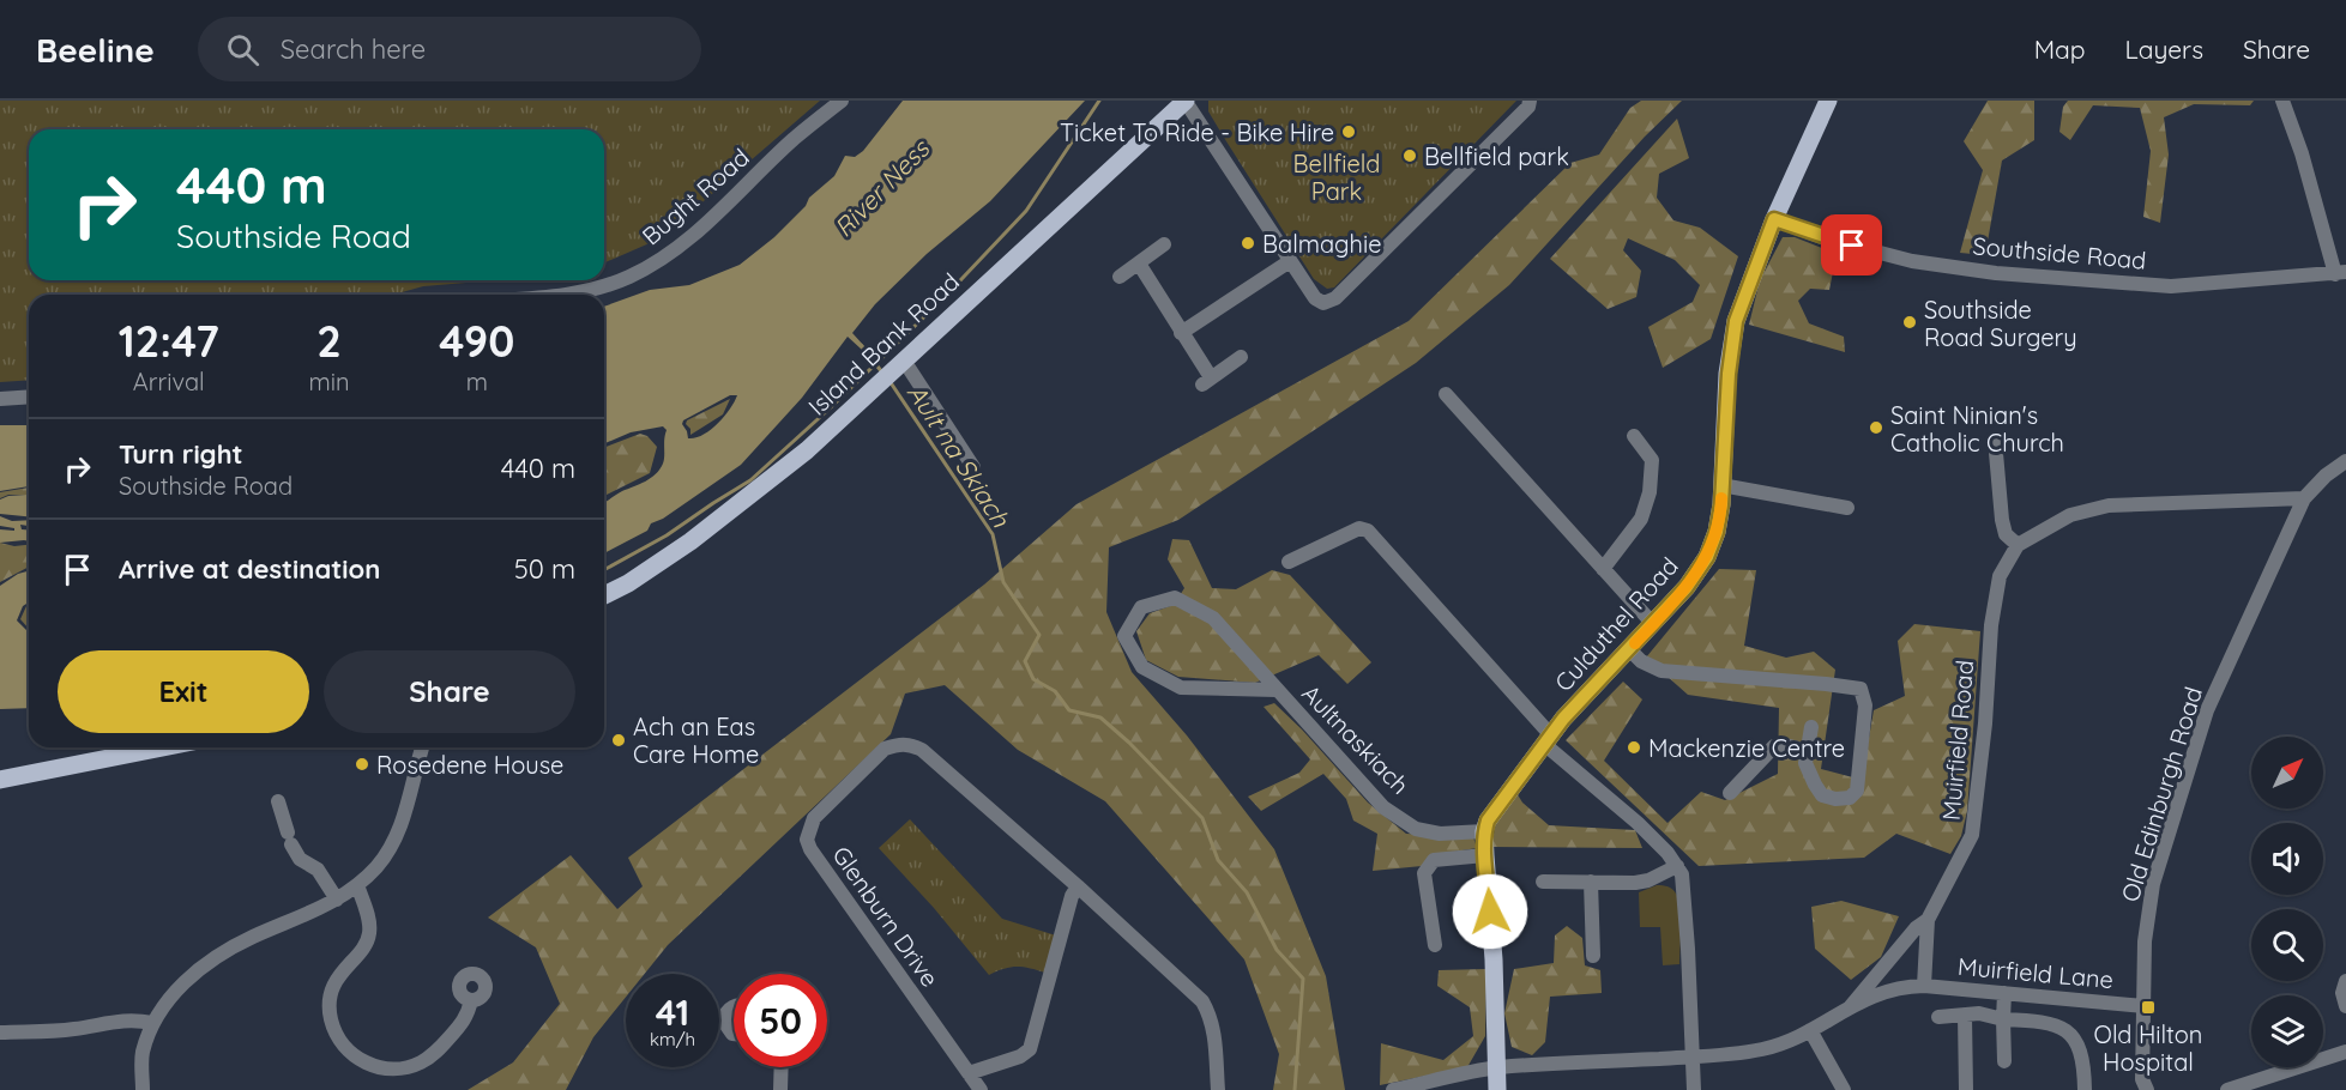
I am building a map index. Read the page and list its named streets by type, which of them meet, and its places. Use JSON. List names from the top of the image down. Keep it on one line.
{"streets":{"main road":["Island Bank Road","Culduthel Road"],"street":["Bught Road","Southside Road","Aultnaskiach","Muirfield Road","Old Edinburgh Road","Glenburn Drive","Muirfield Lane"]},"crossings":[["Southside Road","Culduthel Road"],["Culduthel Road","Aultnaskiach"],["Muirfield Road","Muirfield Lane"],["Old Edinburgh Road","Muirfield Lane"]],"water":["River Ness","Ault na Skiach"],"parks":["Bellfield Park"],"places":{"other":["Ticket To Ride - Bike Hire","Bellfield park","Balmaghie","Southside Road Surgery","Saint Ninian's Catholic Church","Ach an Eas Care Home","Mackenzie Centre","Rosedene House"],"transit":["Old Hilton Hospital"]},"north":"top right","page":{"header":"Beeline","search":"Search here","nav":["Map","Layers","Share"],"turn":["440 m","Southside Road"],"eta":["12:47","Arrival","2","min","490","m"],"list":[{"name":"Turn right","note":"Southside Road","value":"440 m"},{"name":"Arrive at destination","value":"50 m"}],"buttons":["Exit","Share"],"speed":"41 km/h","limit":"50"}}
